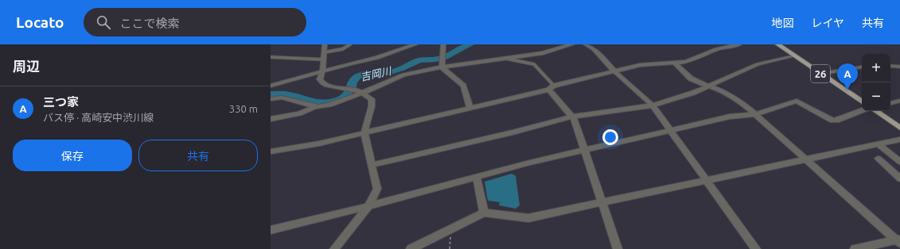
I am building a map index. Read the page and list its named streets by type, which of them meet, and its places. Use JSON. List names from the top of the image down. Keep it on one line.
{"streets":{"main road":["26"]},"water":["吉岡川"],"page":{"header":"Locato","search":"ここで検索","nav":["地図","レイヤ","共有"],"heading":"周辺","map_buttons":["+","−"],"pins":"A","list":[{"mark":"A","name":"三つ家","note":"バス停 · 高崎安中渋川線","value":"330 m"}],"buttons":["保存","共有"]}}
